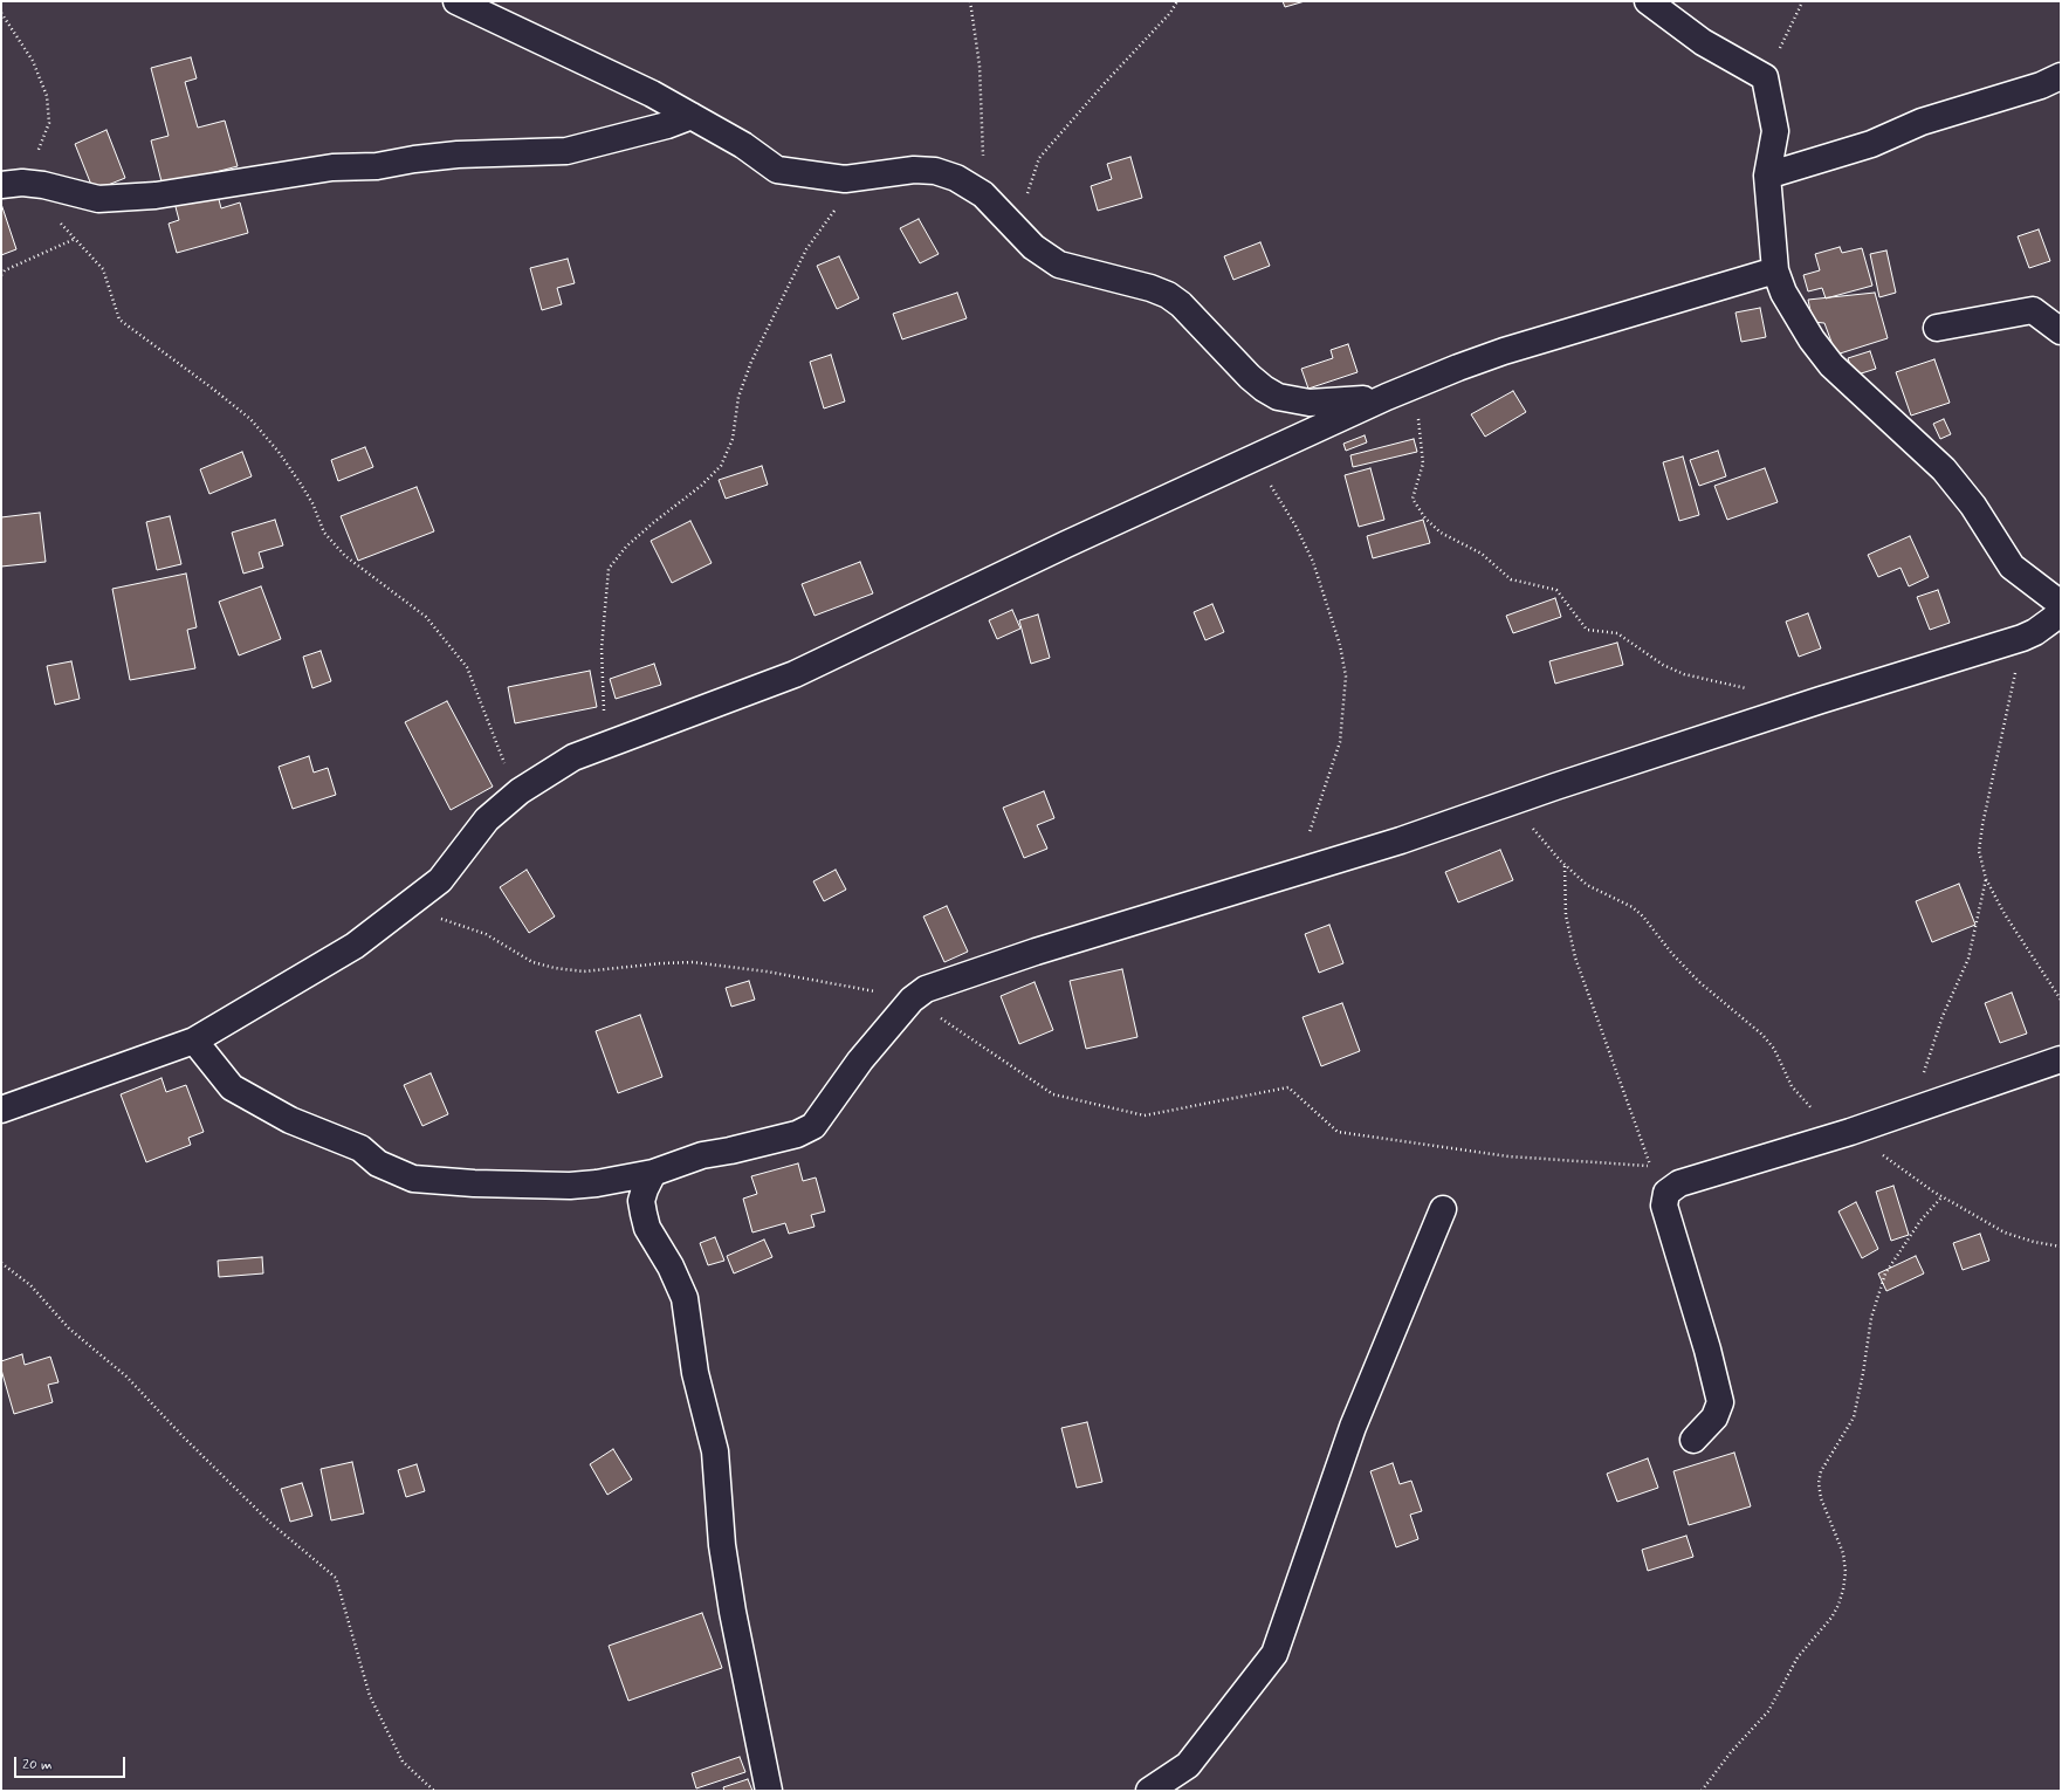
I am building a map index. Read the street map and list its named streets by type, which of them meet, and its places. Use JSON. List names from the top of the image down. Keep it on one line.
{"scale_bar":"20 m"}
